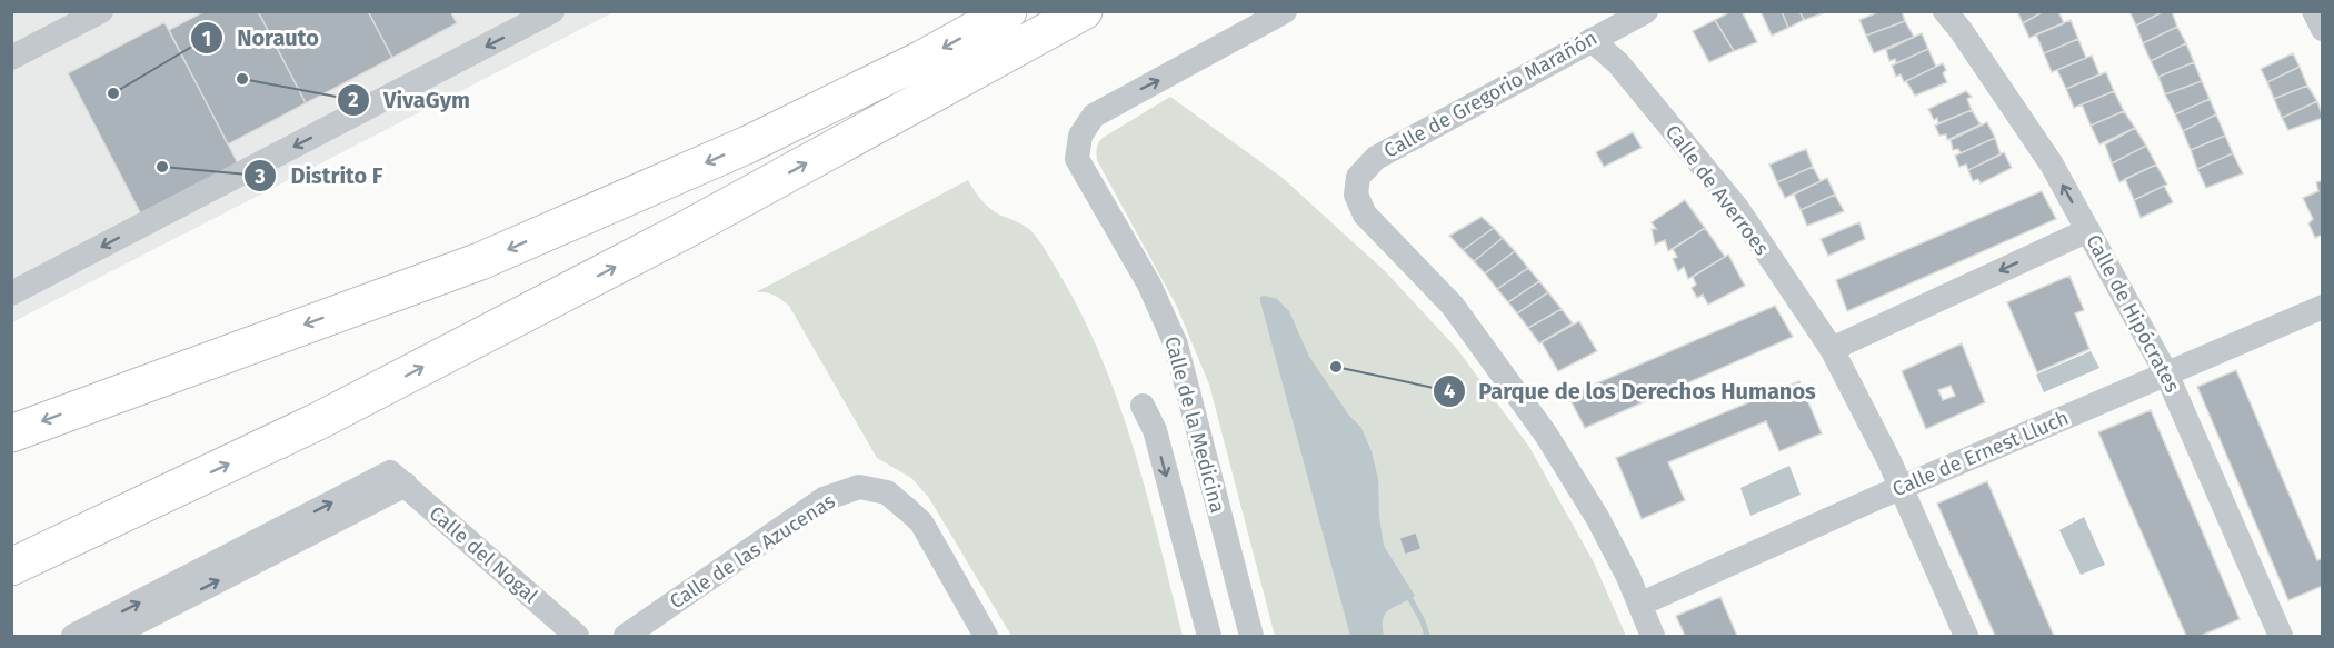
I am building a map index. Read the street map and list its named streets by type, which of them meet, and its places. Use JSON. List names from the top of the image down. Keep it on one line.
{"streets":{"street":["Calle de Gregorio Marañón","Calle de Averroes","Calle de Hipócrates","Calle de la Medicina","Calle de Ernest Lluch","Calle de las Azucenas","Calle del Nogal"]},"crossings":[["Calle de Gregorio Marañón","Calle de Averroes"],["Calle de Gregorio Marañón","Calle de Ernest Lluch"],["Calle de Averroes","Calle de Ernest Lluch"],["Calle de Hipócrates","Calle de Ernest Lluch"]],"one_way":["Calle de Hipócrates"],"places":["VivaGym","Norauto","Distrito F","Parque de los Derechos Humanos"]}
